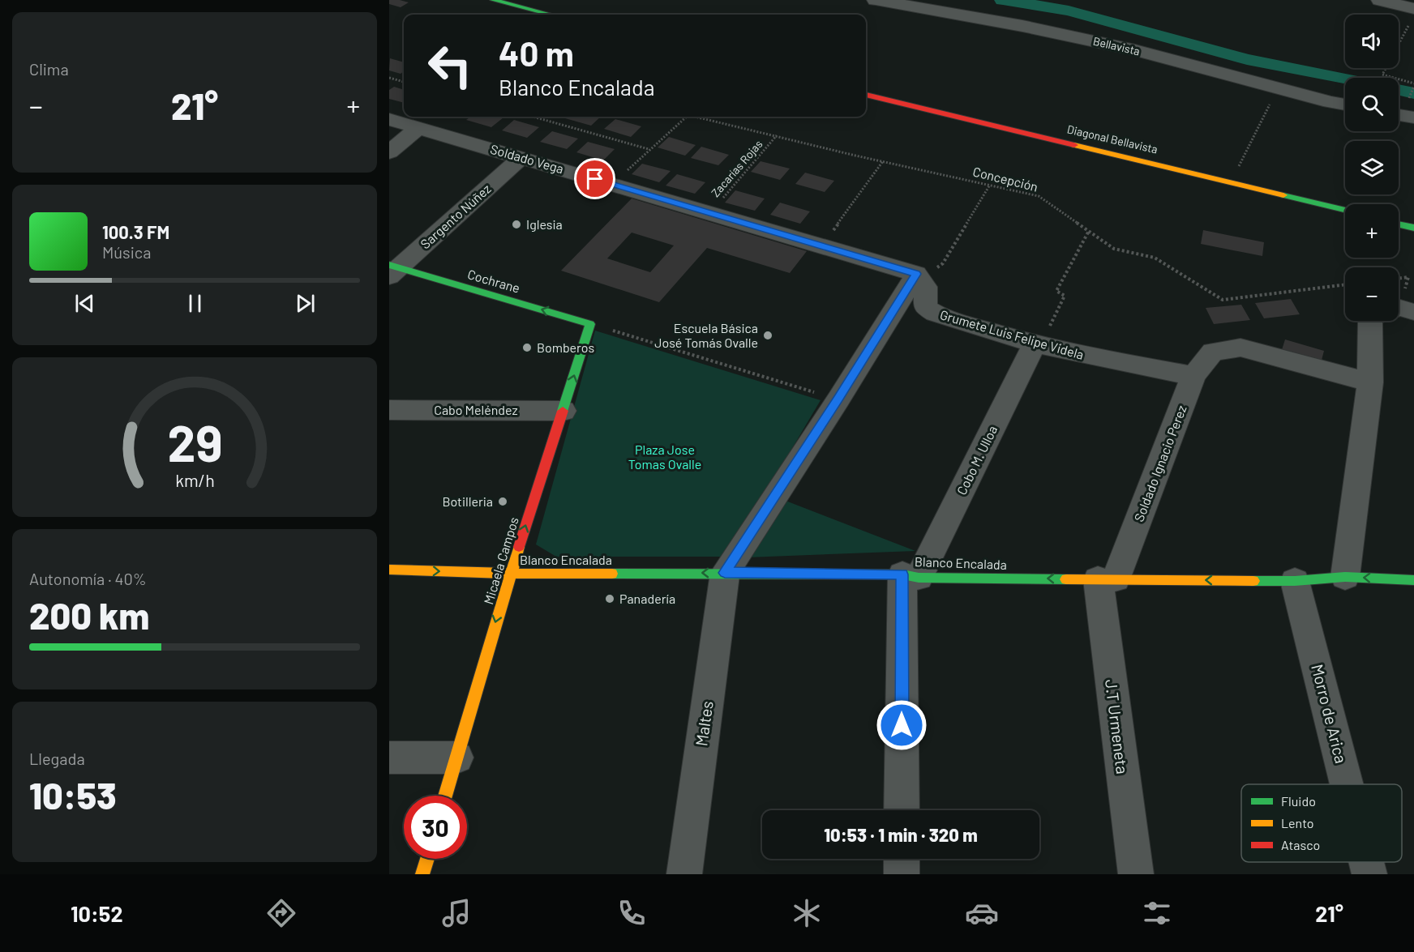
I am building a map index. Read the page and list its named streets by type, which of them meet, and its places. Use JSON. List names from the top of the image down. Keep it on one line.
{"streets":{"street":["Bellavista","Diagonal Bellavista","Soldado Vega","Sargento Núñez","Cochrane","Grumete Luis Felipe Videla","Cabo Meléndez","Cobo M. Ulloa","Soldado Ignacio Perez","Blanco Encalada","Micaela Campos","Morro de Arica","Maltes","J.T Urmeneta"],"path":["Zacarías Rojas","Concepción"]},"crossings":[["Soldado Vega","Zacarías Rojas"],["Soldado Vega","Sargento Núñez"],["Soldado Vega","Grumete Luis Felipe Videla"],["Zacarías Rojas","Concepción"],["Sargento Núñez","Cochrane"],["Cochrane","Micaela Campos"],["Grumete Luis Felipe Videla","Cobo M. Ulloa"],["Grumete Luis Felipe Videla","Soldado Ignacio Perez"],["Cabo Meléndez","Micaela Campos"],["Cobo M. Ulloa","Blanco Encalada"],["Soldado Ignacio Perez","Blanco Encalada"],["Soldado Ignacio Perez","J.T Urmeneta"],["Blanco Encalada","Micaela Campos"],["Blanco Encalada","Morro de Arica"],["Blanco Encalada","Maltes"],["Blanco Encalada","J.T Urmeneta"]],"one_way":["Cochrane"],"parks":["Plaza Jose Tomas Ovalle"],"places":["Iglesia","Escuela Básica José Tomás Ovalle","Bomberos","Botilleria","Panadería"],"legend":["Fluido","Lento","Atasco"],"page":{"tile":["Clima",["Autonomía · 40%","200 km"],["Llegada","10:53"]],"map_buttons":["+","−"],"turn":["40 m","Blanco Encalada"],"heat":["−","21°","+"],"song":["100.3 FM","Música"],"limit":"30","trip":"10:53 · 1 min · 320 m","tabs":["10:52","21°"],"gauge":["29","km/h"]}}
